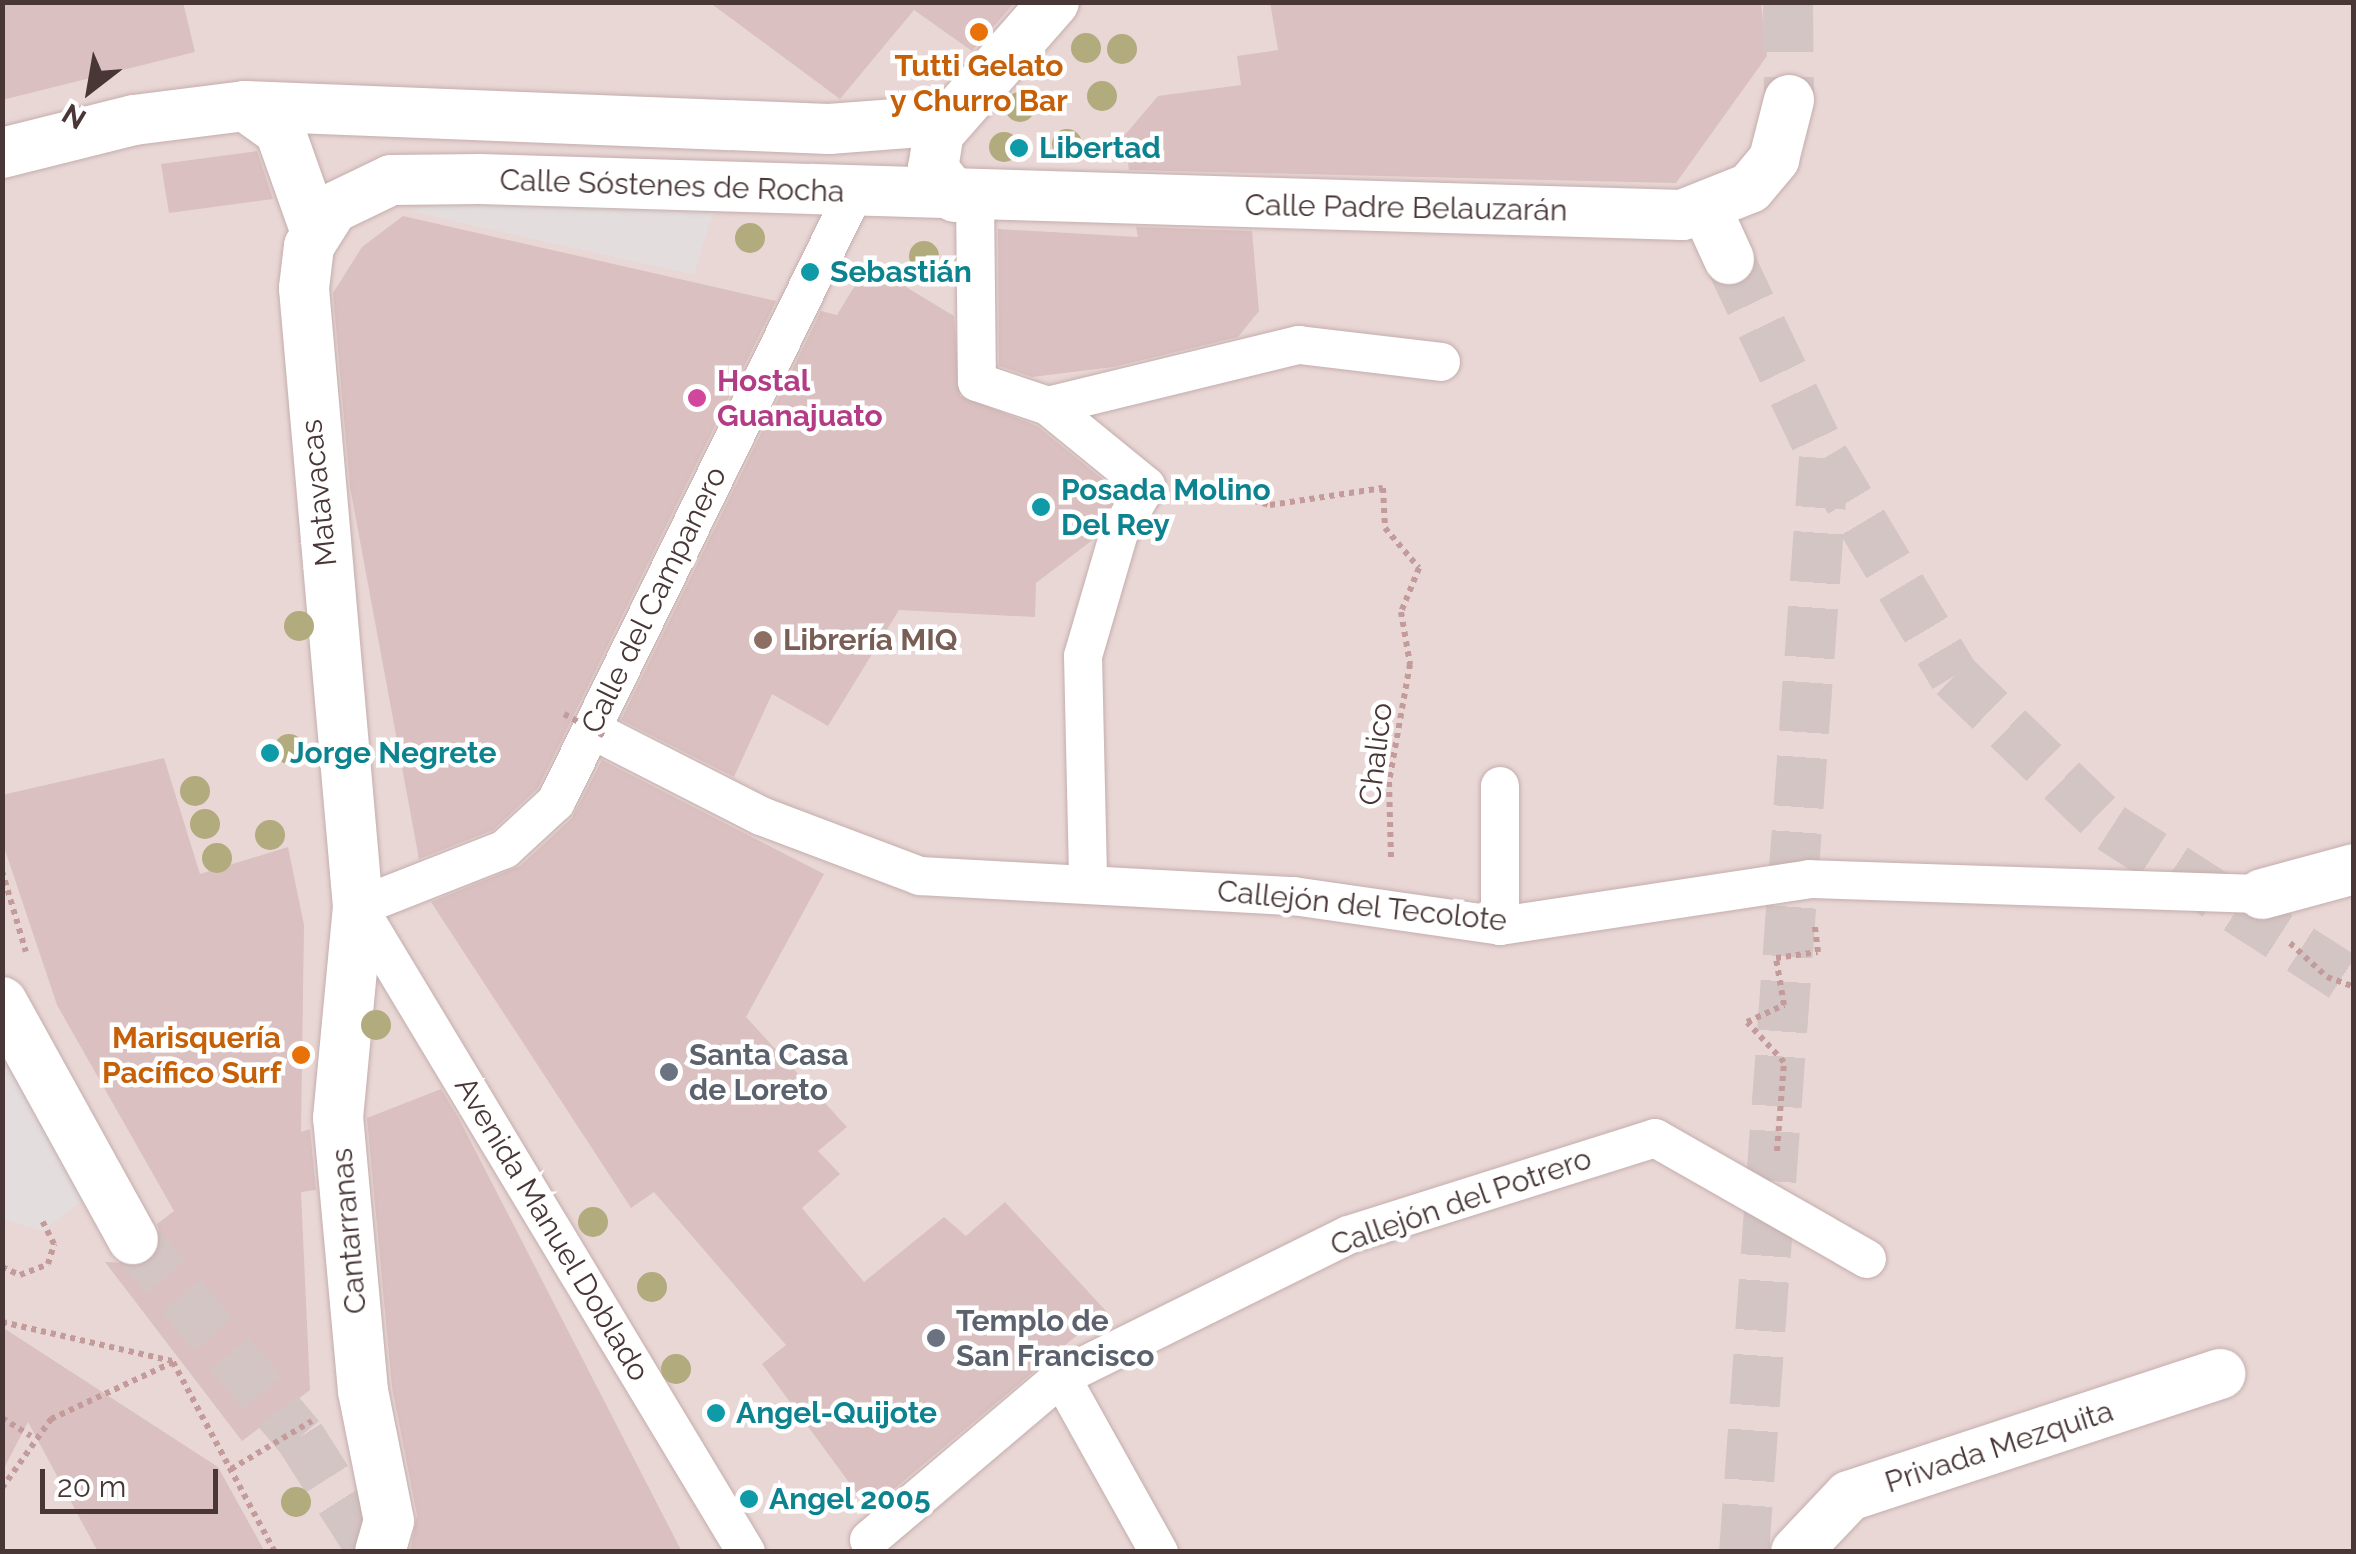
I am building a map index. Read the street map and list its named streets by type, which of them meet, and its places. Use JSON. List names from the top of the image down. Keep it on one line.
{"streets":{"street":["Calle Sóstenes de Rocha","Calle Padre Belauzarán","Matavacas","Calle del Campanero","Callejón del Tecolote","Callejón del Potrero","Avenida Manuel Doblado","Cantarranas","Privada Mezquita"],"path":["Chalico"]},"crossings":[["Calle Sóstenes de Rocha","Calle Padre Belauzarán"],["Calle Sóstenes de Rocha","Matavacas"],["Calle Sóstenes de Rocha","Calle del Campanero"],["Matavacas","Calle del Campanero"],["Matavacas","Avenida Manuel Doblado"],["Matavacas","Cantarranas"],["Calle del Campanero","Avenida Manuel Doblado"],["Calle del Campanero","Cantarranas"],["Chalico","Callejón del Tecolote"],["Avenida Manuel Doblado","Cantarranas"]],"places":["Tutti Gelato y Churro Bar","Libertad","Sebastián","Hostal Guanajuato","Posada Molino Del Rey","Librería MIQ","Jorge Negrete","Marisquería Pacífico Surf","Santa Casa de Loreto","Templo de San Francisco","Angel-Quijote","Angel 2005"],"scale_bar":"20 m","north":"bottom left"}
